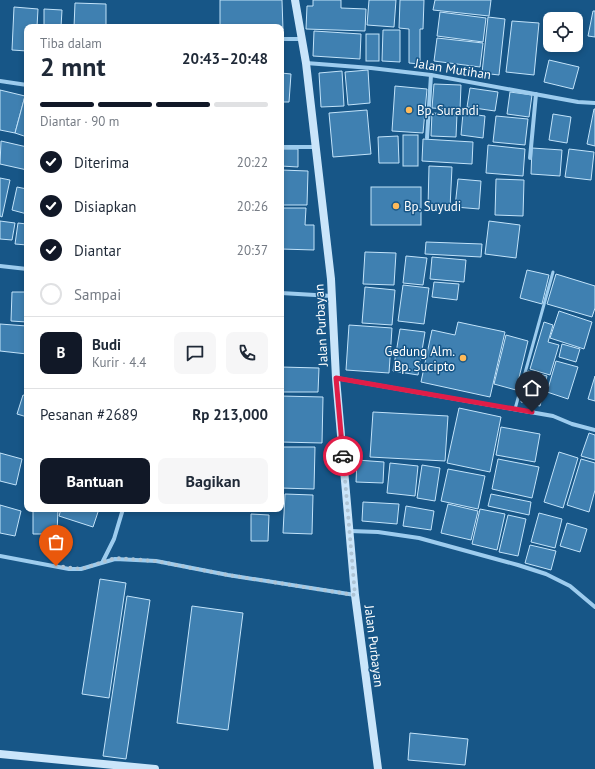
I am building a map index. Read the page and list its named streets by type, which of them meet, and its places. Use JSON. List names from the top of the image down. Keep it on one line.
{"streets":{"street":["Jalan Mutihan","Jalan Purbayan"]},"crossings":[["Jalan Mutihan","Jalan Purbayan"]],"places":["Bp. Surandi","Bp. Suyudi","Gedung Alm. Bp. Sucipto"],"page":{"heading":["2 mnt","Tiba dalam","20:43–20:48"],"panel":["Budi","Kurir · 4.4","Pesanan #2689","Rp 213,000"],"bar":"Diantar · 90 m","list":[["Diterima","20:22"],["Disiapkan","20:26"],["Diantar","20:37"],"Sampai"],"round":"B","buttons":["Bantuan","Bagikan"]}}
